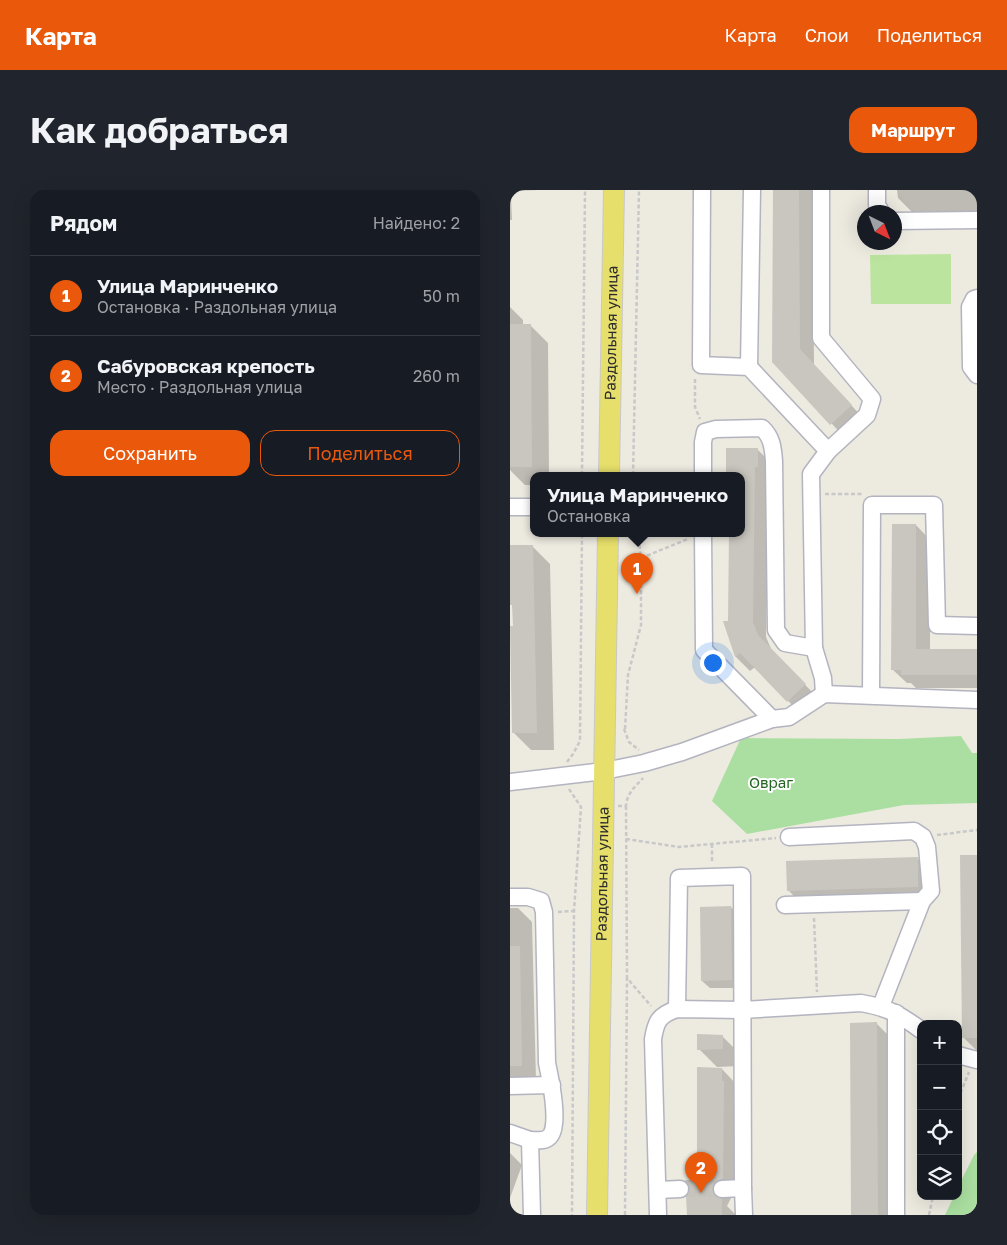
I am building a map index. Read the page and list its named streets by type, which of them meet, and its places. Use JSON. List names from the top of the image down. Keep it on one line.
{"streets":{"main road":["Раздольная улица"]},"parks":["Овраг"],"north":"bottom right","page":{"header":"Карта","nav":["Карта","Слои","Поделиться"],"buttons":["Маршрут",["Сохранить","Поделиться"]],"title":"Как добраться","heading":["Рядом","Найдено: 2"],"list":[{"mark":"1","name":"Улица Маринченко","note":"Остановка · Раздольная улица","value":"50 m"},{"mark":"2","name":"Сабуровская крепость","note":"Место · Раздольная улица","value":"260 m"}],"popup":["Улица Маринченко","Остановка"],"pins":["1","2"],"map_buttons":["+","−"]}}
